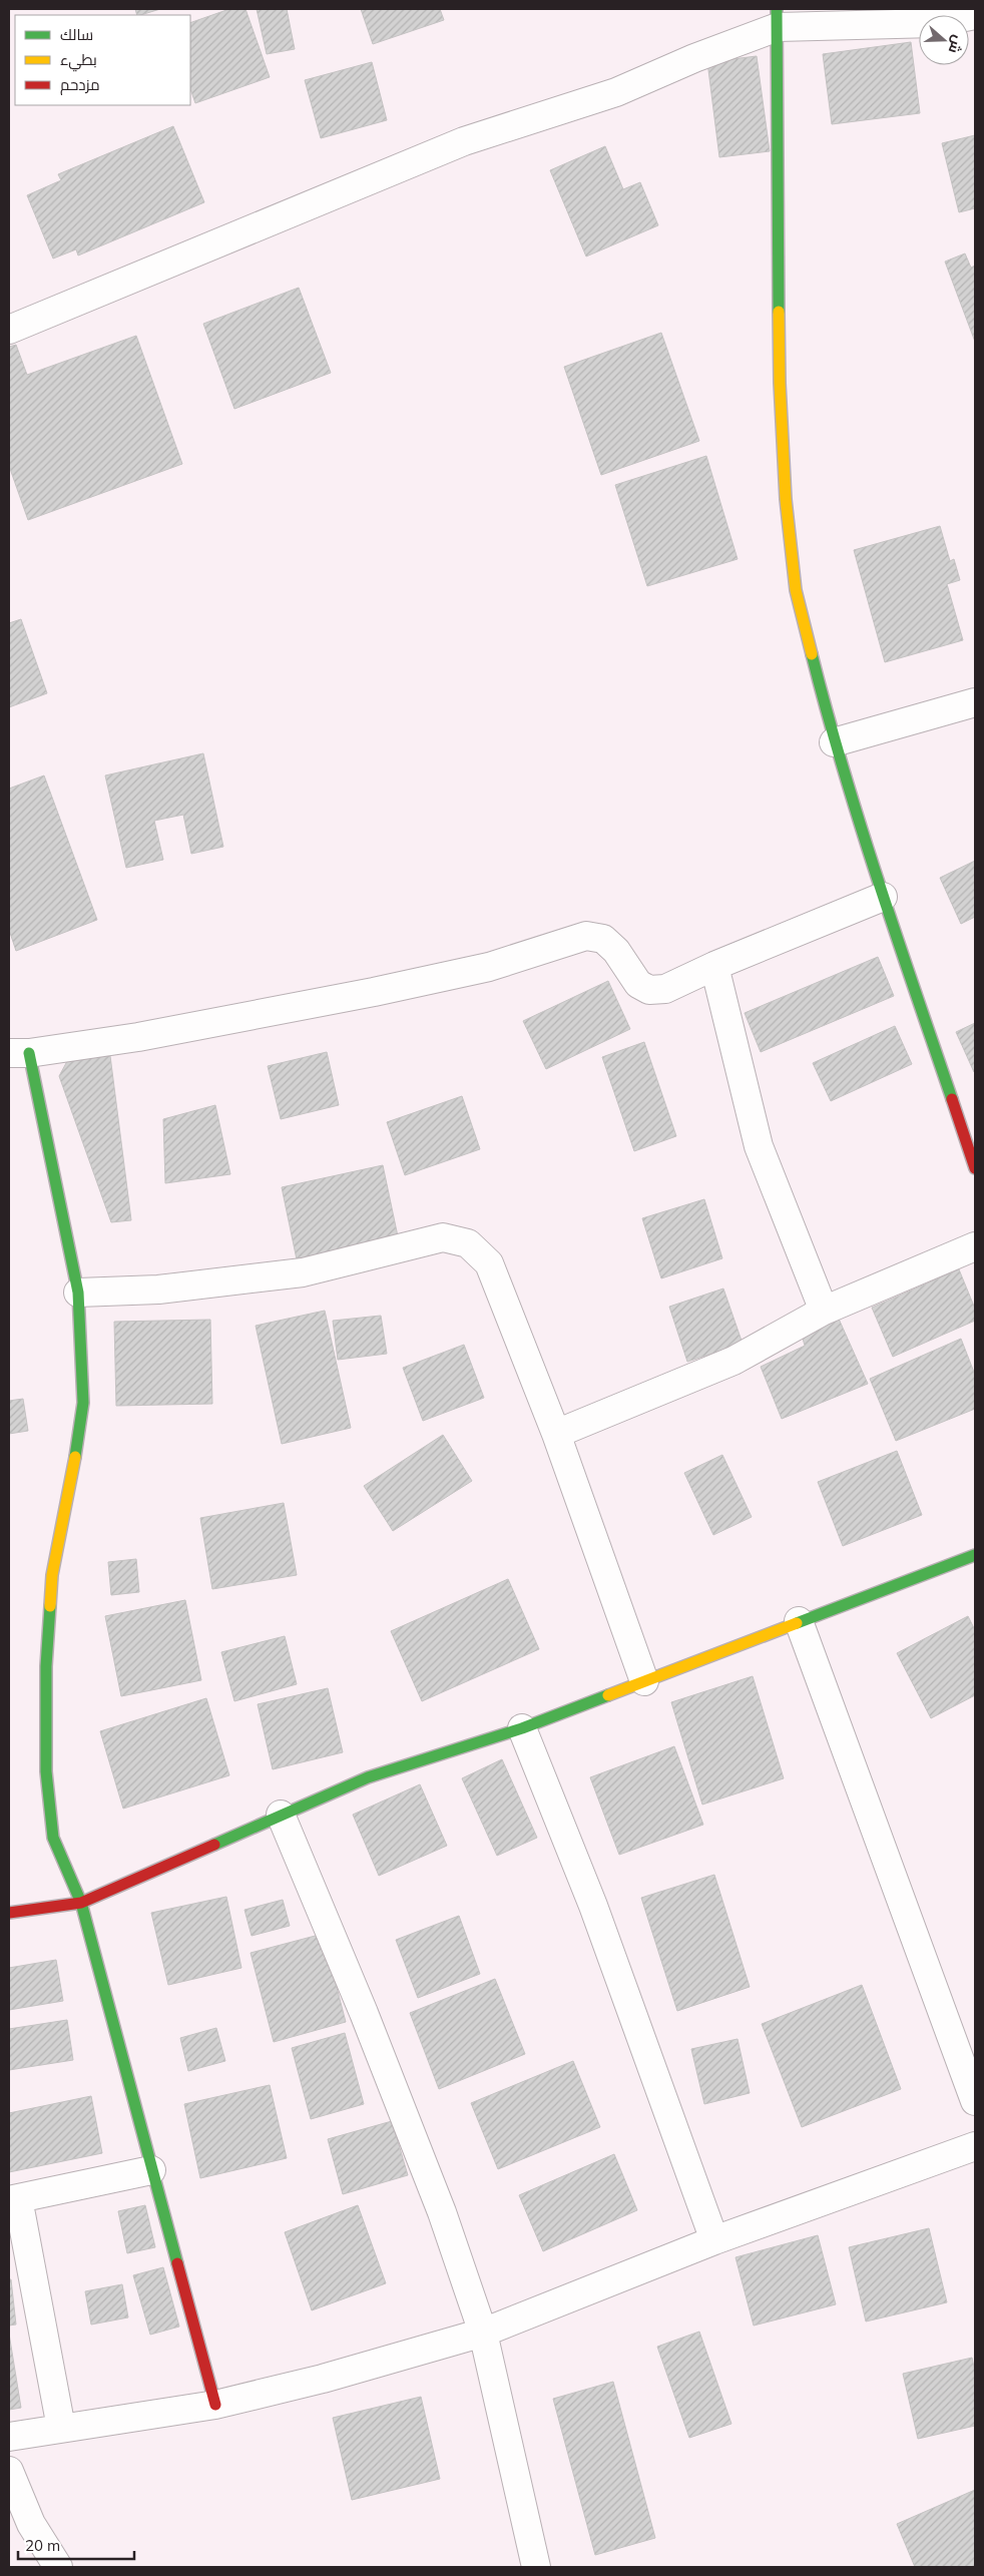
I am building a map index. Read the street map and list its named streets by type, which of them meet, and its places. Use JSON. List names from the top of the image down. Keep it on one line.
{"legend":["سالك","بطيء","مزدحم"],"scale_bar":"20 m","north":"right"}
